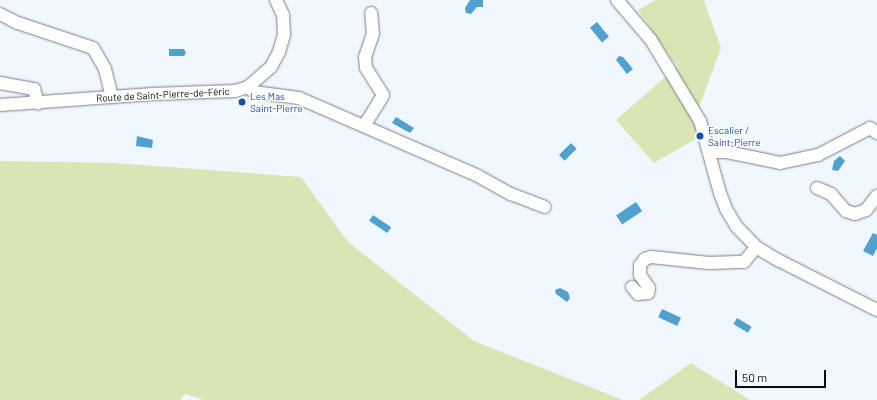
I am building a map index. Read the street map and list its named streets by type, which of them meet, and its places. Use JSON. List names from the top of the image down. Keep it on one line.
{"streets":{"street":["Route de Saint-Pierre-de-Féric"]},"places":["Les Mas Saint-Pierre","Escalier / Saint-Pierre"],"scale_bar":"50 m"}
